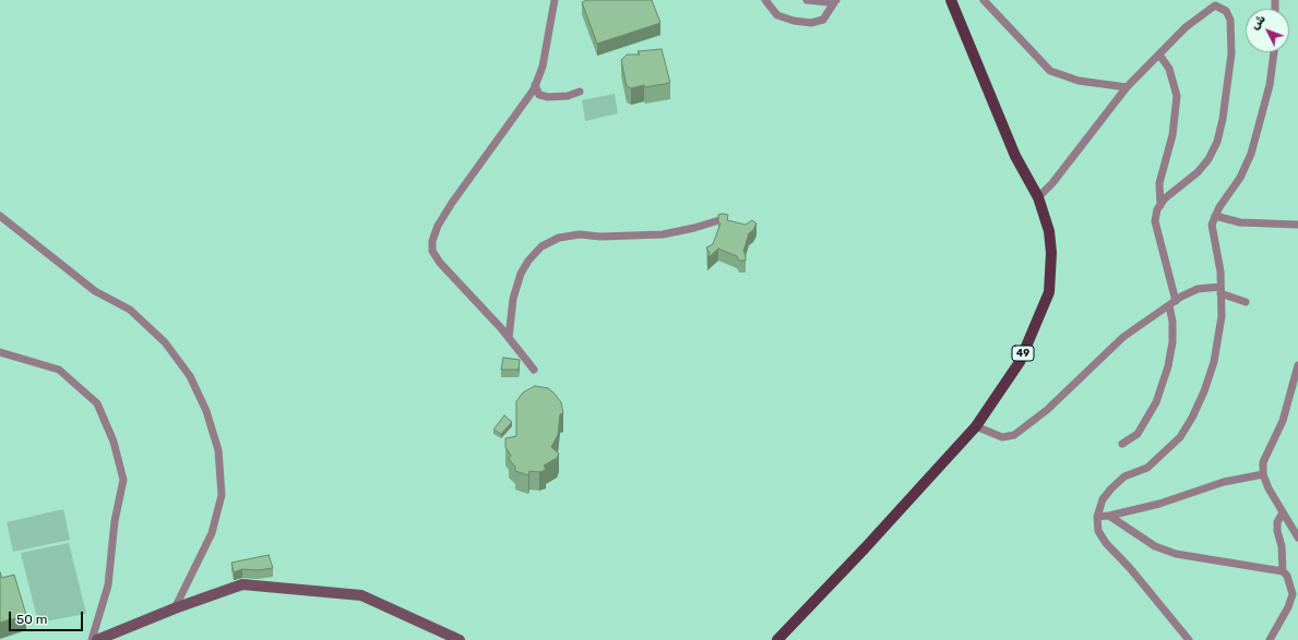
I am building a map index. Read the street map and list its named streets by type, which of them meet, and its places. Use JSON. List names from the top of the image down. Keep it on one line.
{"streets":{"main road":["49"]},"scale_bar":"50 m","north":"top left"}
